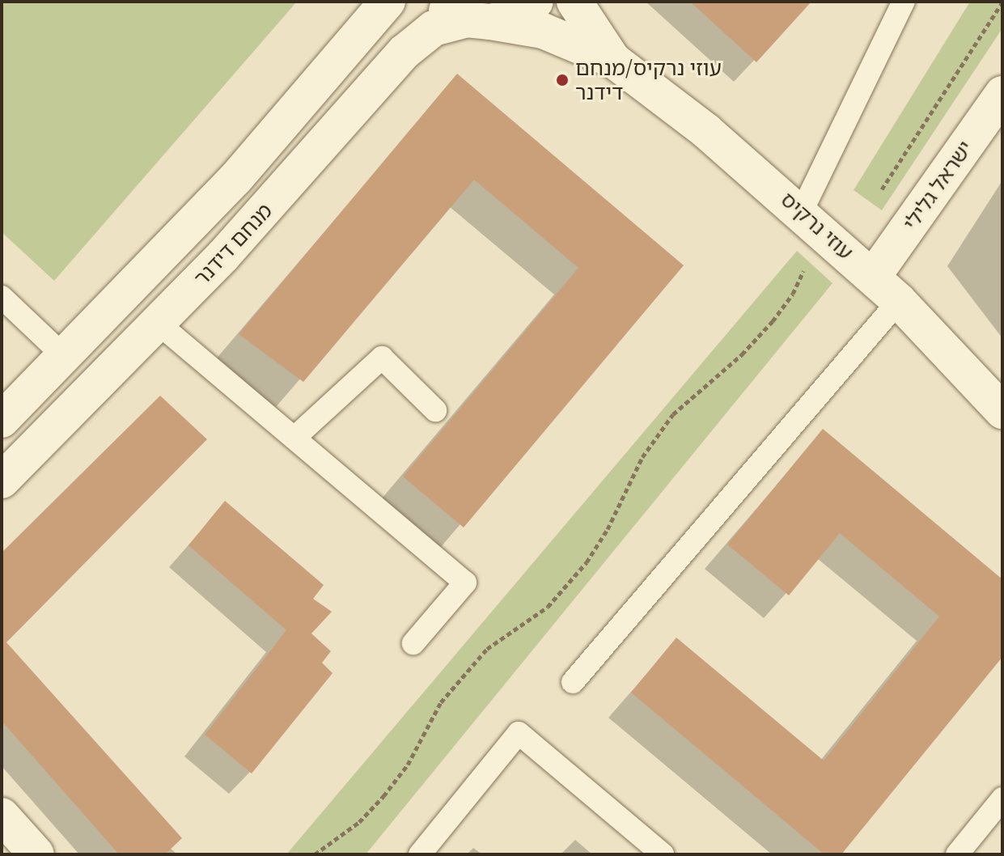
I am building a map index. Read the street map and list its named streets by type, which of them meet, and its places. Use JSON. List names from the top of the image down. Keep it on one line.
{"streets":{"street":["ישראל גלילי","עוזי נרקיס","מנחם דידנר"]},"crossings":[["ישראל גלילי","עוזי נרקיס"],["עוזי נרקיס","מנחם דידנר"]],"places":["עוזי נרקיס/מנחם דידנר"]}
